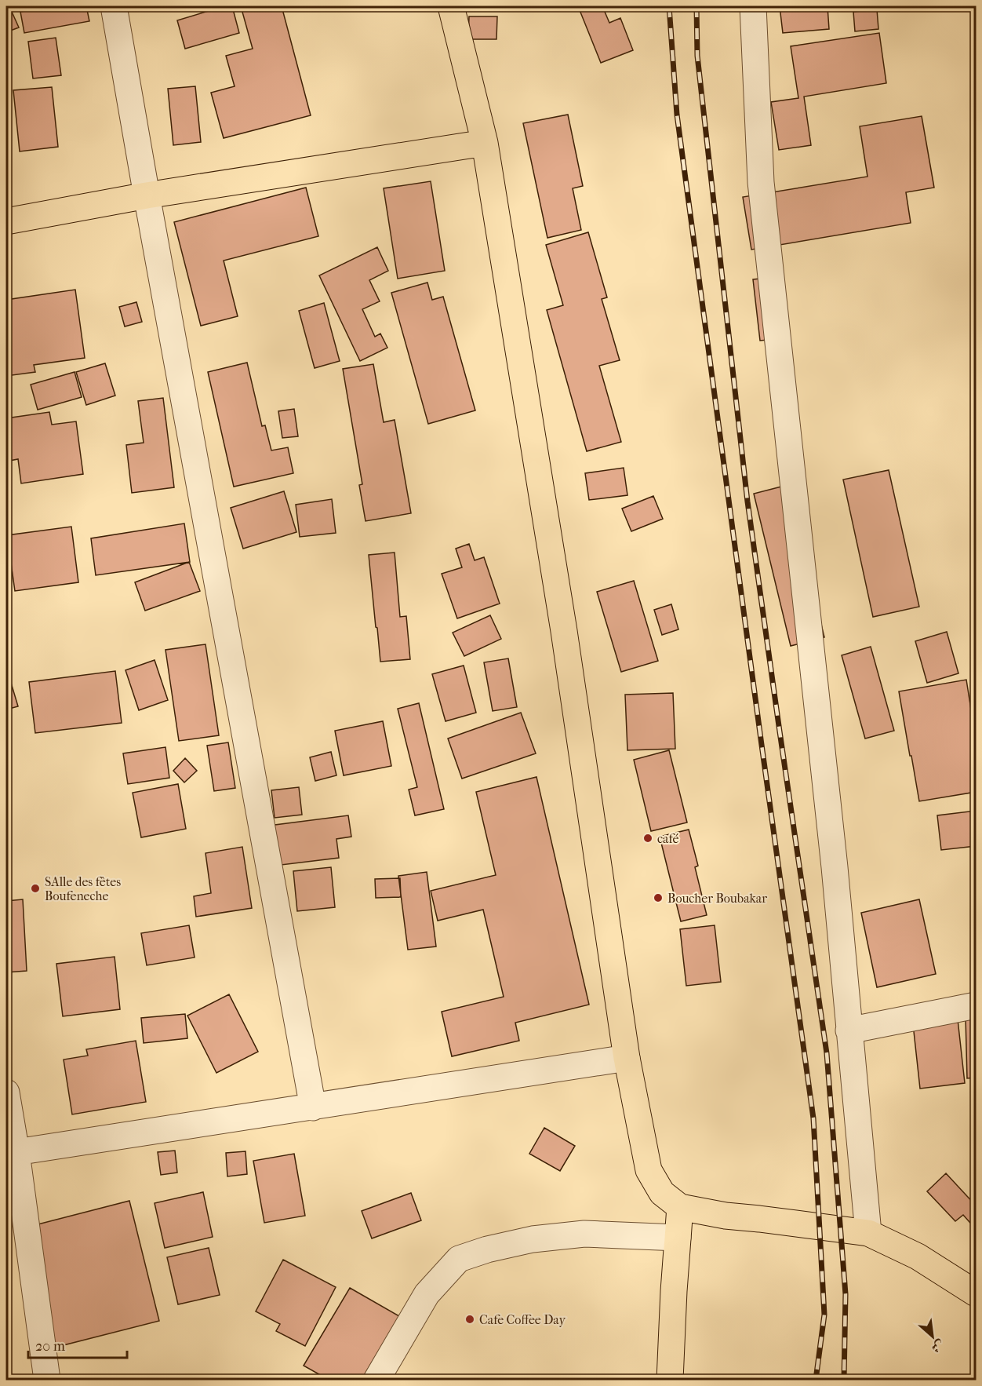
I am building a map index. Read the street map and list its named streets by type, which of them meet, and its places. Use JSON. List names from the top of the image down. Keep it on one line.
{"places":["café","SAlle des fêtes Boufeneche","Boucher Boubakar","Cafe Coffee Day"],"scale_bar":"20 m","north":"bottom right"}
